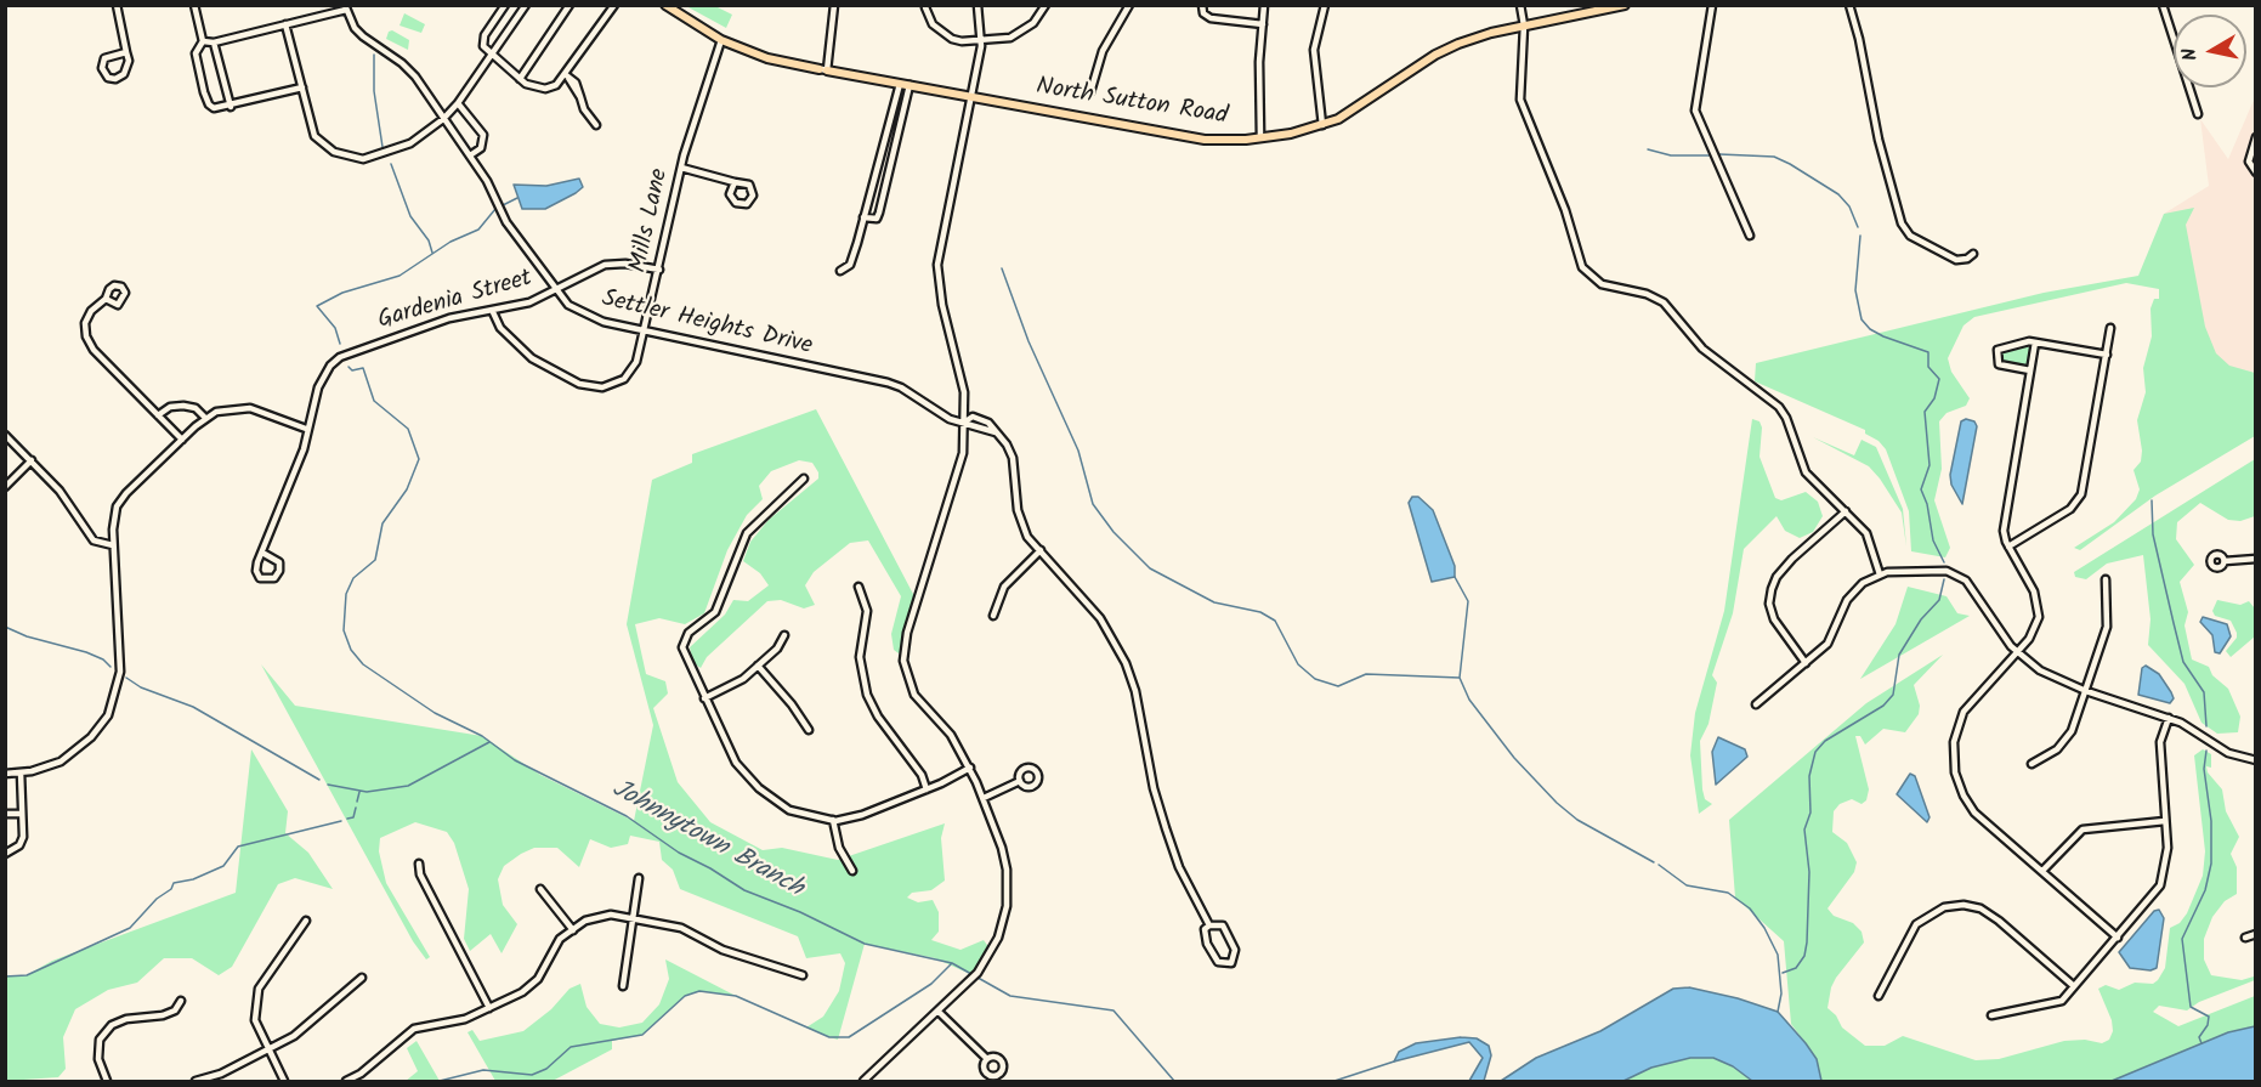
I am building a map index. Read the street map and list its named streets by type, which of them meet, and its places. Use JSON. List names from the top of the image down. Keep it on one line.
{"streets":{"main road":["North Sutton Road"],"street":["Mills Lane","Gardenia Street","Settler Heights Drive"]},"crossings":[["North Sutton Road","Mills Lane"],["Mills Lane","Gardenia Street"],["Mills Lane","Settler Heights Drive"],["Gardenia Street","Settler Heights Drive"]],"water":["Johnnytown Branch"],"north":"left"}
